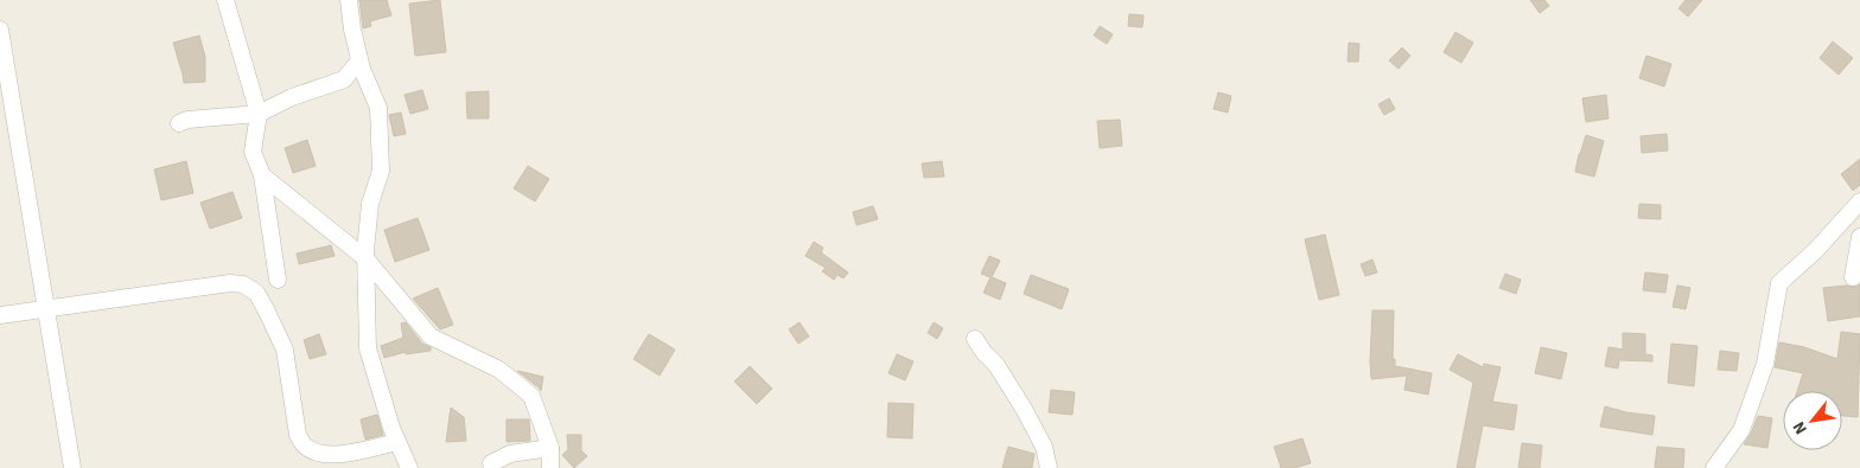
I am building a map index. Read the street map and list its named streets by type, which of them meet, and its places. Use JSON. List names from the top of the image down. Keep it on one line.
{"north":"bottom left"}
